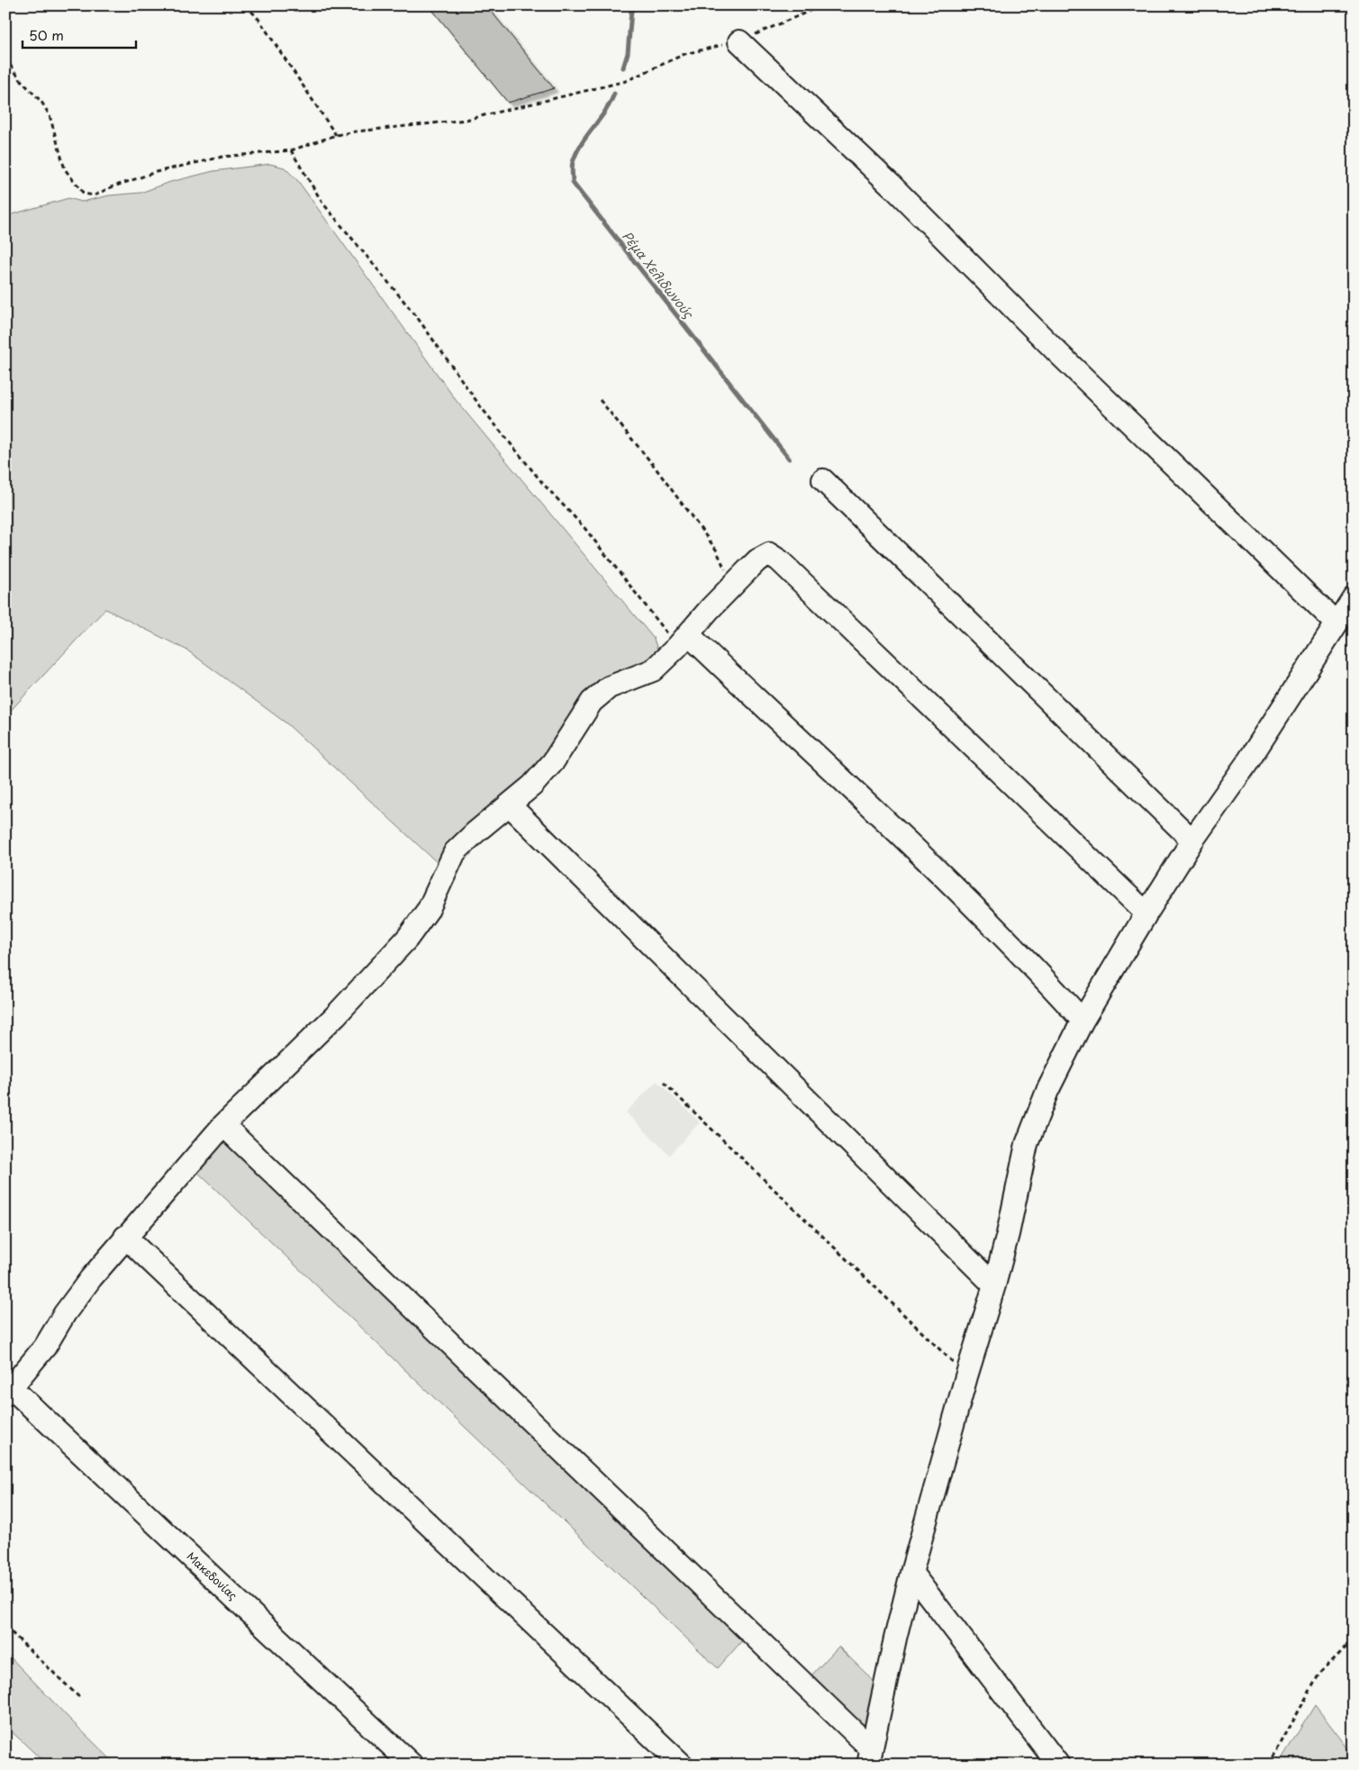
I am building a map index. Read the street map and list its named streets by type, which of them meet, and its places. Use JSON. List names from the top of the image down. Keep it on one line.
{"streets":{"street":["Μακεδονίας"]},"water":["Ρέμα Χελιδωνούς"],"scale_bar":"50 m"}
